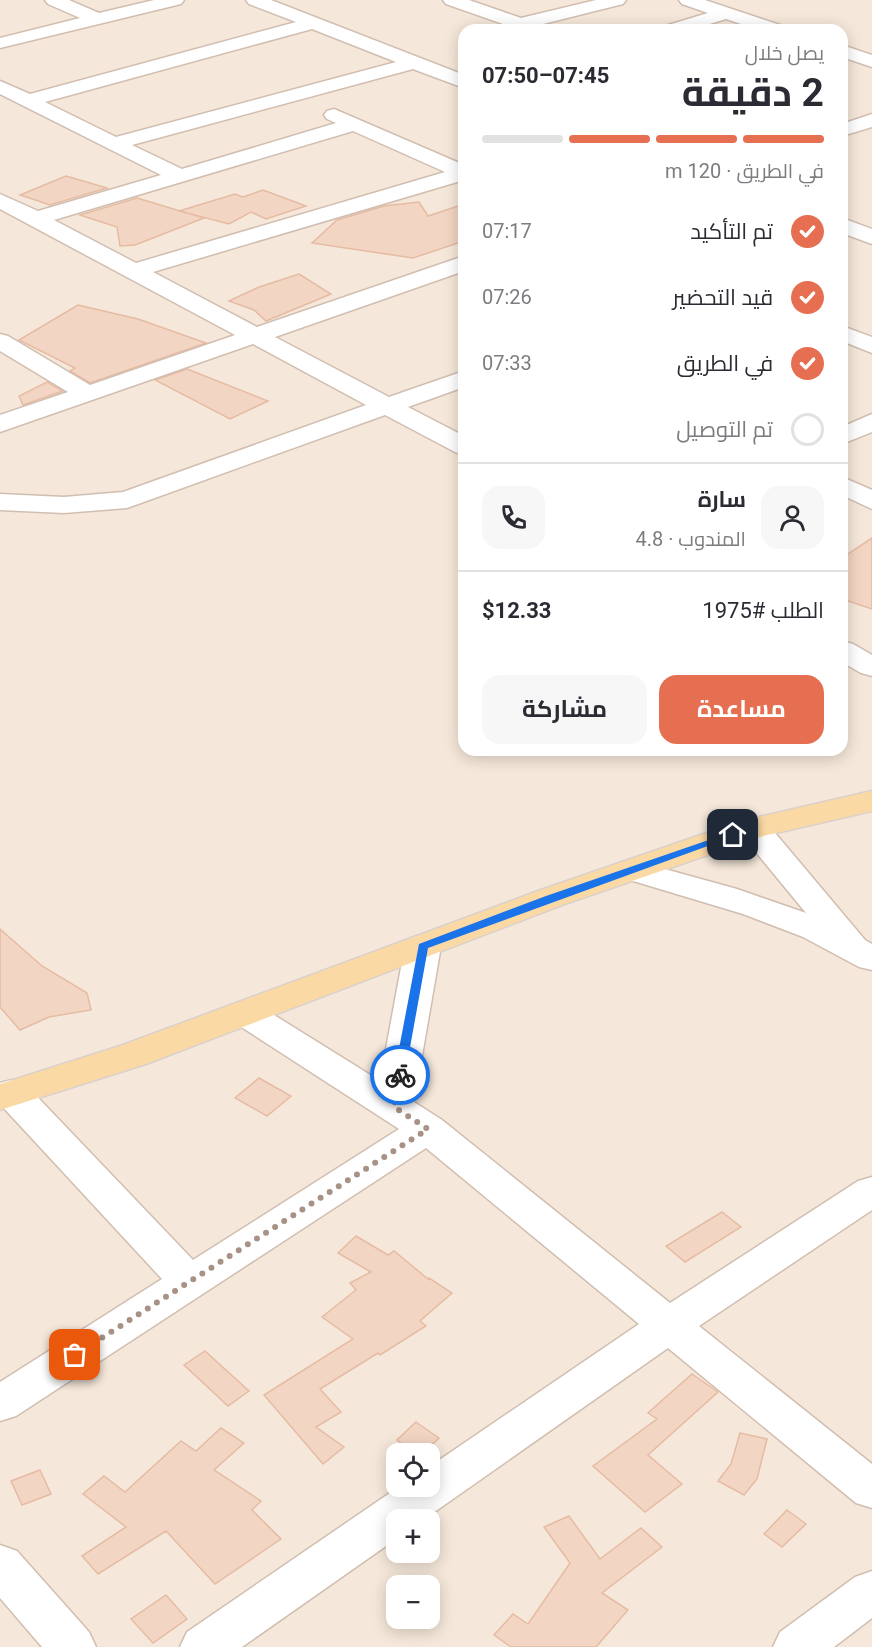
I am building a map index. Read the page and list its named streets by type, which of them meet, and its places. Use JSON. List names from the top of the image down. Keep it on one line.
{"page":{"heading":["2 دقيقة","يصل خلال","07:45–07:50"],"panel":["سارة","المندوب · 4.8","الطلب #1975","$12.33"],"bar":"في الطريق · 120 m","list":[["تم التأكيد","07:17"],["قيد التحضير","07:26"],["في الطريق","07:33"],"تم التوصيل"],"buttons":["مساعدة","مشاركة"],"map_buttons":["+","−"]}}
